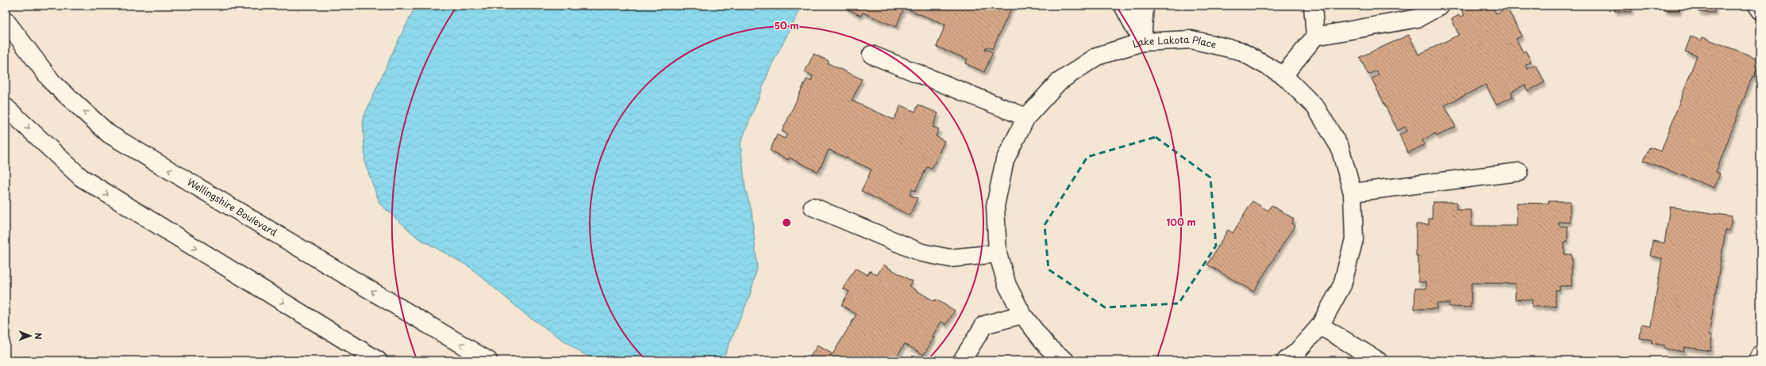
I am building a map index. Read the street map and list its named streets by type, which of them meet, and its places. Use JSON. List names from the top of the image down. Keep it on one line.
{"streets":{"street":["Lake Lakota Place","Wellingshire Boulevard"]},"north":"right","rings":["50 m","100 m"]}
